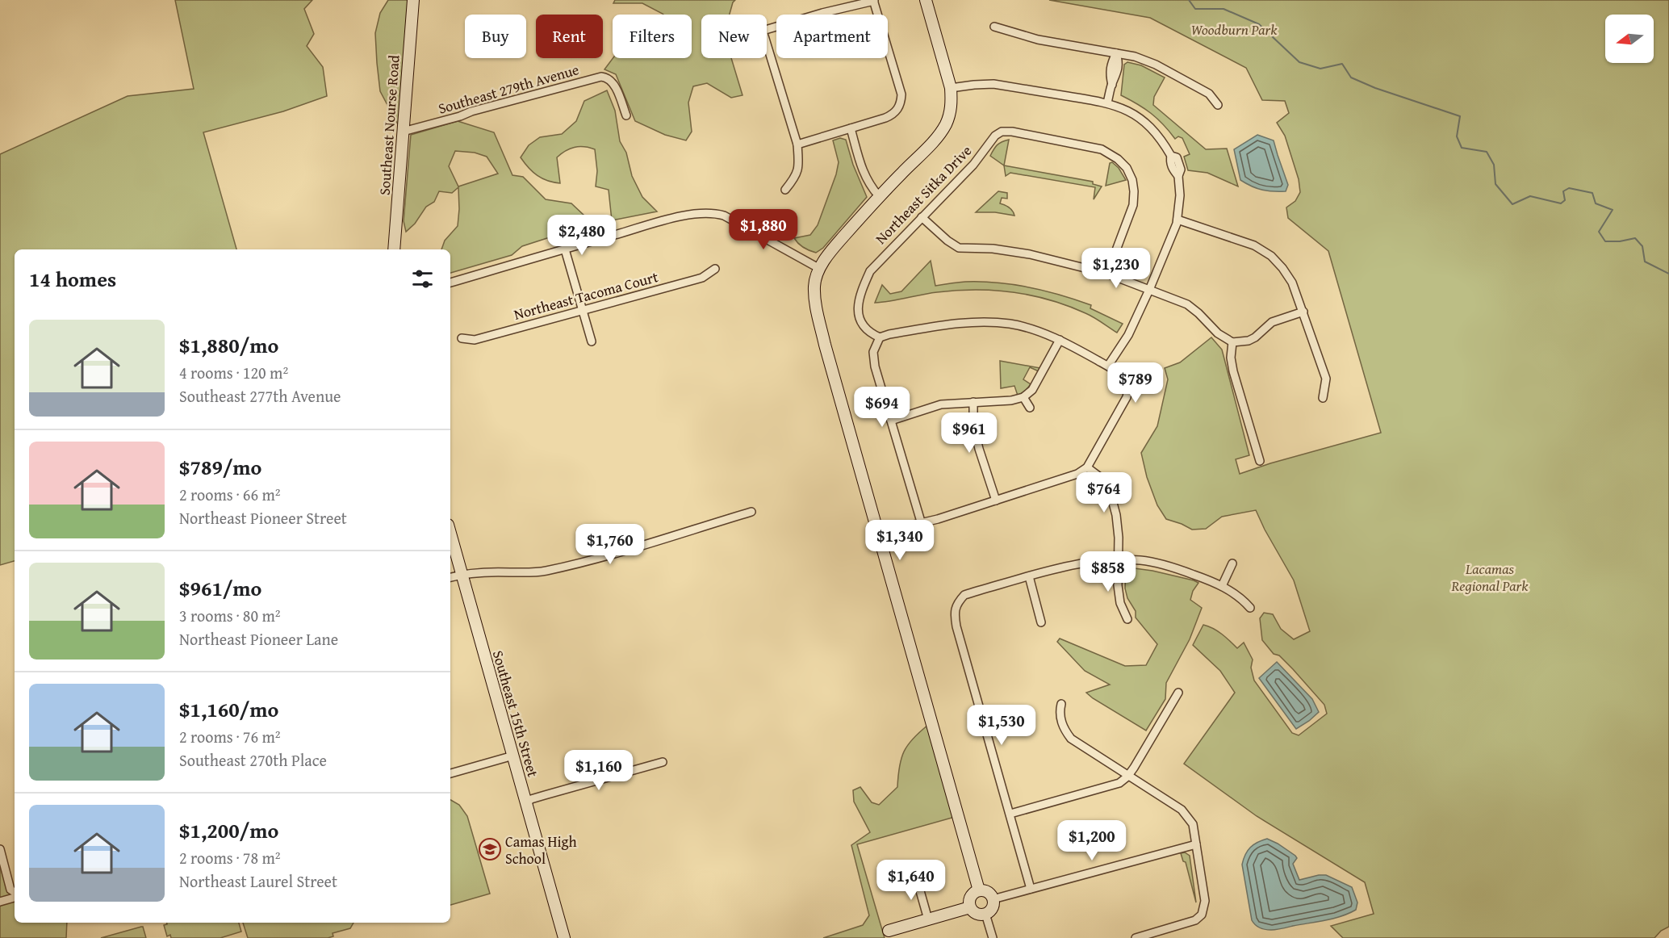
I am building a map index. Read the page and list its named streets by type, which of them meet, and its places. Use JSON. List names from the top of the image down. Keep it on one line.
{"streets":{"street":["Southeast 279th Avenue","Southeast Nourse Road","Northeast Sitka Drive","Northeast Tacoma Court","Southeast 15th Street"]},"crossings":[["Southeast 279th Avenue","Southeast Nourse Road"]],"parks":["Woodburn Park","Lacamas Regional Park"],"places":{"school or university":["Camas High School"]},"north":"left","page":{"chip":["Buy","Rent","Filters","New","Apartment"],"price":["$1,880","$2,480","$1,230","$789","$694","$961","$764","$1,340","$1,760","$858","$1,530","$1,160","$1,200","$1,640"],"heading":"14 homes","list":[{"name":"$1,880/mo","note":"4 rooms · 120 m² · Southeast 277th Avenue"},{"name":"$789/mo","note":"2 rooms · 66 m² · Northeast Pioneer Street"},{"name":"$961/mo","note":"3 rooms · 80 m² · Northeast Pioneer Lane"},{"name":"$1,160/mo","note":"2 rooms · 76 m² · Southeast 270th Place"},{"name":"$1,200/mo","note":"2 rooms · 78 m² · Northeast Laurel Street"}]}}
